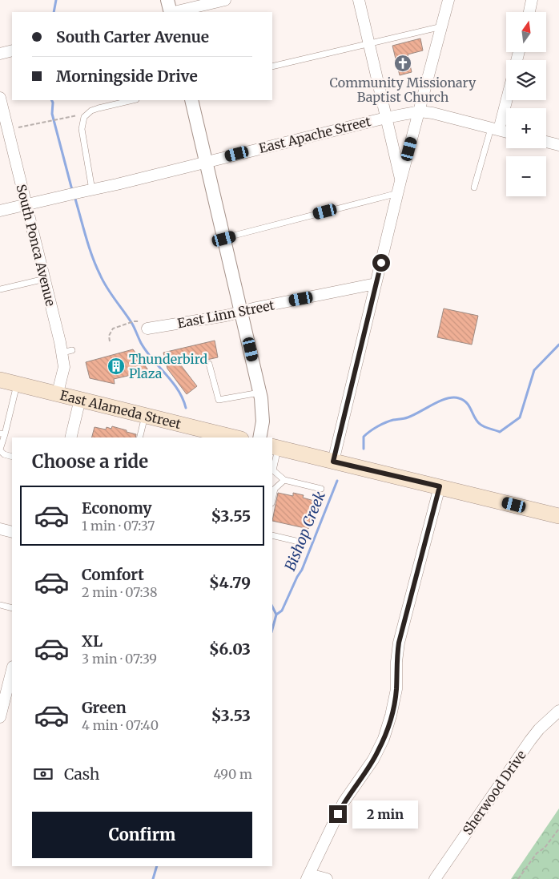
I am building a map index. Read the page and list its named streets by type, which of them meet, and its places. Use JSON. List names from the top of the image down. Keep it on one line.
{"streets":{"main road":["East Alameda Street"],"street":["East Apache Street","South Ponca Avenue","East Linn Street","Sherwood Drive"]},"crossings":[["East Apache Street","South Ponca Avenue"],["South Ponca Avenue","East Alameda Street"]],"water":["Bishop Creek"],"places":{"church":["Community Missionary Baptist Church"],"building":["Thunderbird Plaza"]},"north":"top","page":{"map_buttons":["+","−"],"banner":["South Carter Avenue","Morningside Drive"],"heading":"Choose a ride","list":[{"name":"Economy","note":"1 min · 07:37","value":"$3.55"},{"name":"Comfort","note":"2 min · 07:38","value":"$4.79"},{"name":"XL","note":"3 min · 07:39","value":"$6.03"},{"name":"Green","note":"4 min · 07:40","value":"$3.53"}],"pay":["Cash","490 m"],"bubble":"2 min","buttons":"Confirm"}}
